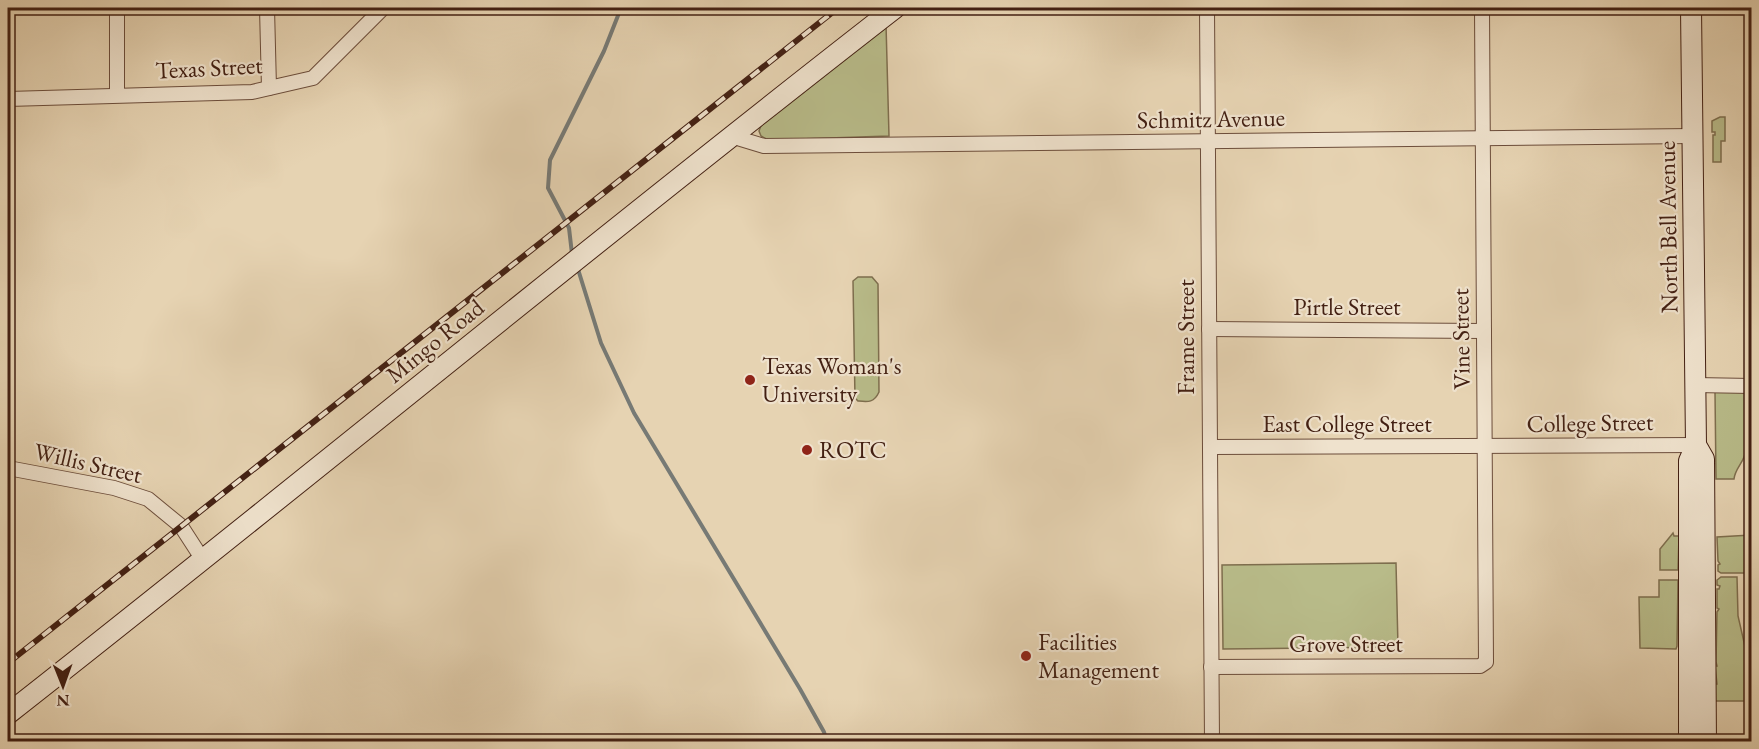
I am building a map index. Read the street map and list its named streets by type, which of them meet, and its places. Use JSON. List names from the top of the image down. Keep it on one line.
{"streets":{"street":["Texas Street","Schmitz Avenue","North Bell Avenue","Pirtle Street","Frame Street","Vine Street","Mingo Road","College Street","East College Street","Willis Street","Grove Street"]},"crossings":[["Schmitz Avenue","North Bell Avenue"],["Schmitz Avenue","Frame Street"],["Schmitz Avenue","Vine Street"],["Schmitz Avenue","Mingo Road"],["North Bell Avenue","College Street"],["Pirtle Street","Frame Street"],["Pirtle Street","Vine Street"],["Frame Street","East College Street"],["Frame Street","Grove Street"],["Vine Street","College Street"],["Vine Street","East College Street"],["Vine Street","Grove Street"],["Mingo Road","Willis Street"],["College Street","East College Street"]],"places":["Texas Woman's University","ROTC","Facilities Management"],"north":"bottom"}
